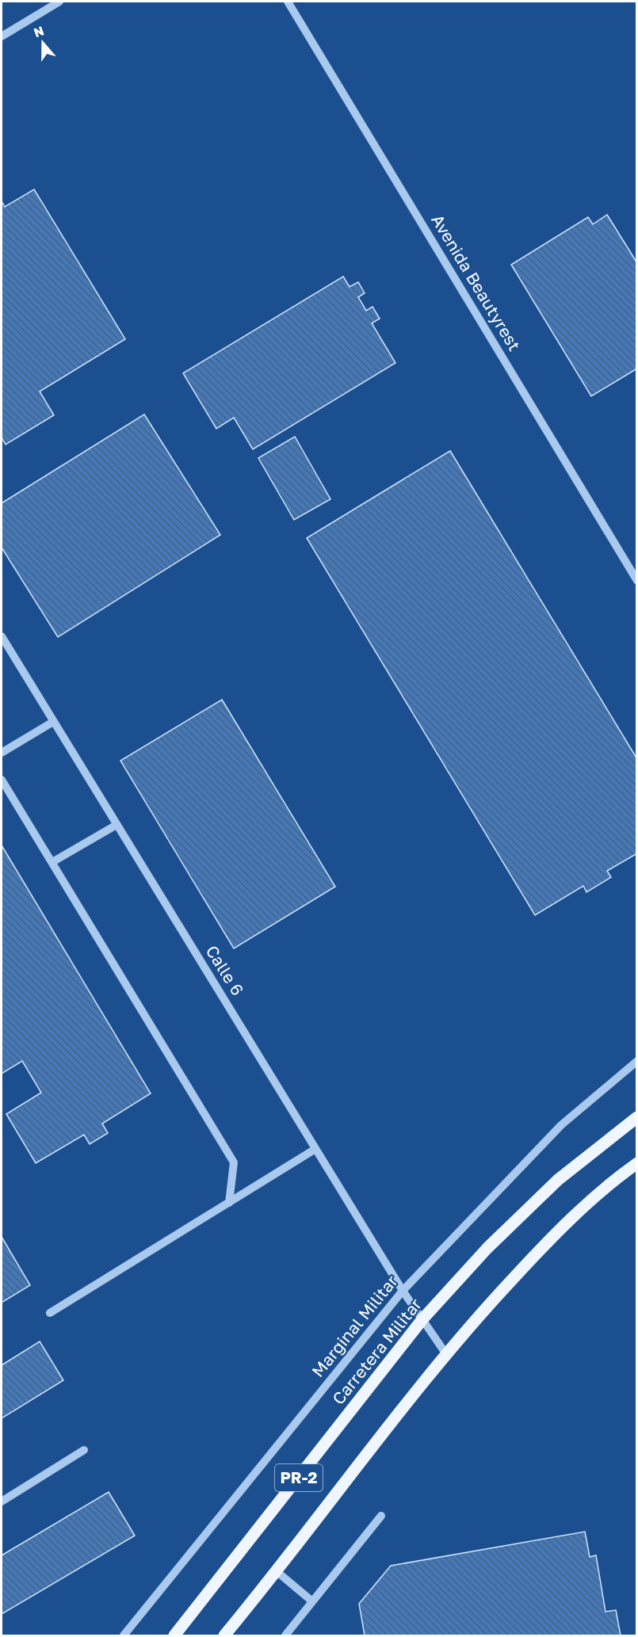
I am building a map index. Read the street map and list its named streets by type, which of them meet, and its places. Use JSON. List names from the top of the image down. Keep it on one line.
{"streets":{"main road":["Carretera Militar","PR-2"],"street":["Avenida Beautyrest","Calle 6","Marginal Militar"]},"crossings":[["Calle 6","Marginal Militar"],["Calle 6","Carretera Militar"],["Calle 6","PR-2"]],"north":"top"}
